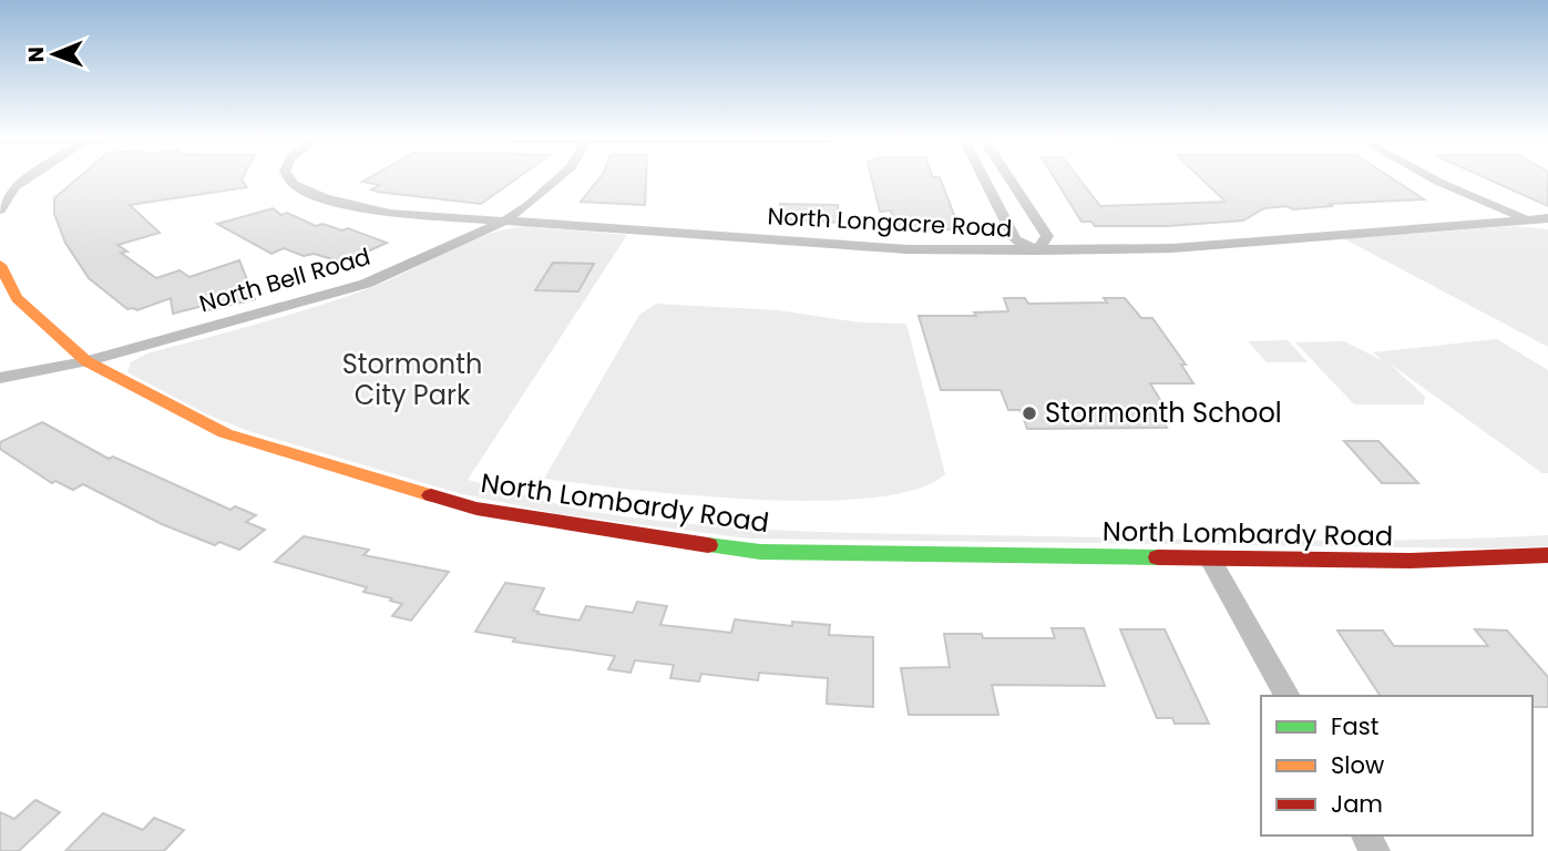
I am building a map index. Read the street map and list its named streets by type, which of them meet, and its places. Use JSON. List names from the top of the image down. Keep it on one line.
{"streets":{"street":["North Longacre Road","North Bell Road","North Lombardy Road"]},"crossings":[["North Longacre Road","North Bell Road"],["North Bell Road","North Lombardy Road"]],"parks":["Stormonth City Park"],"places":["Stormonth School"],"legend":["Fast","Slow","Jam"],"north":"left"}
